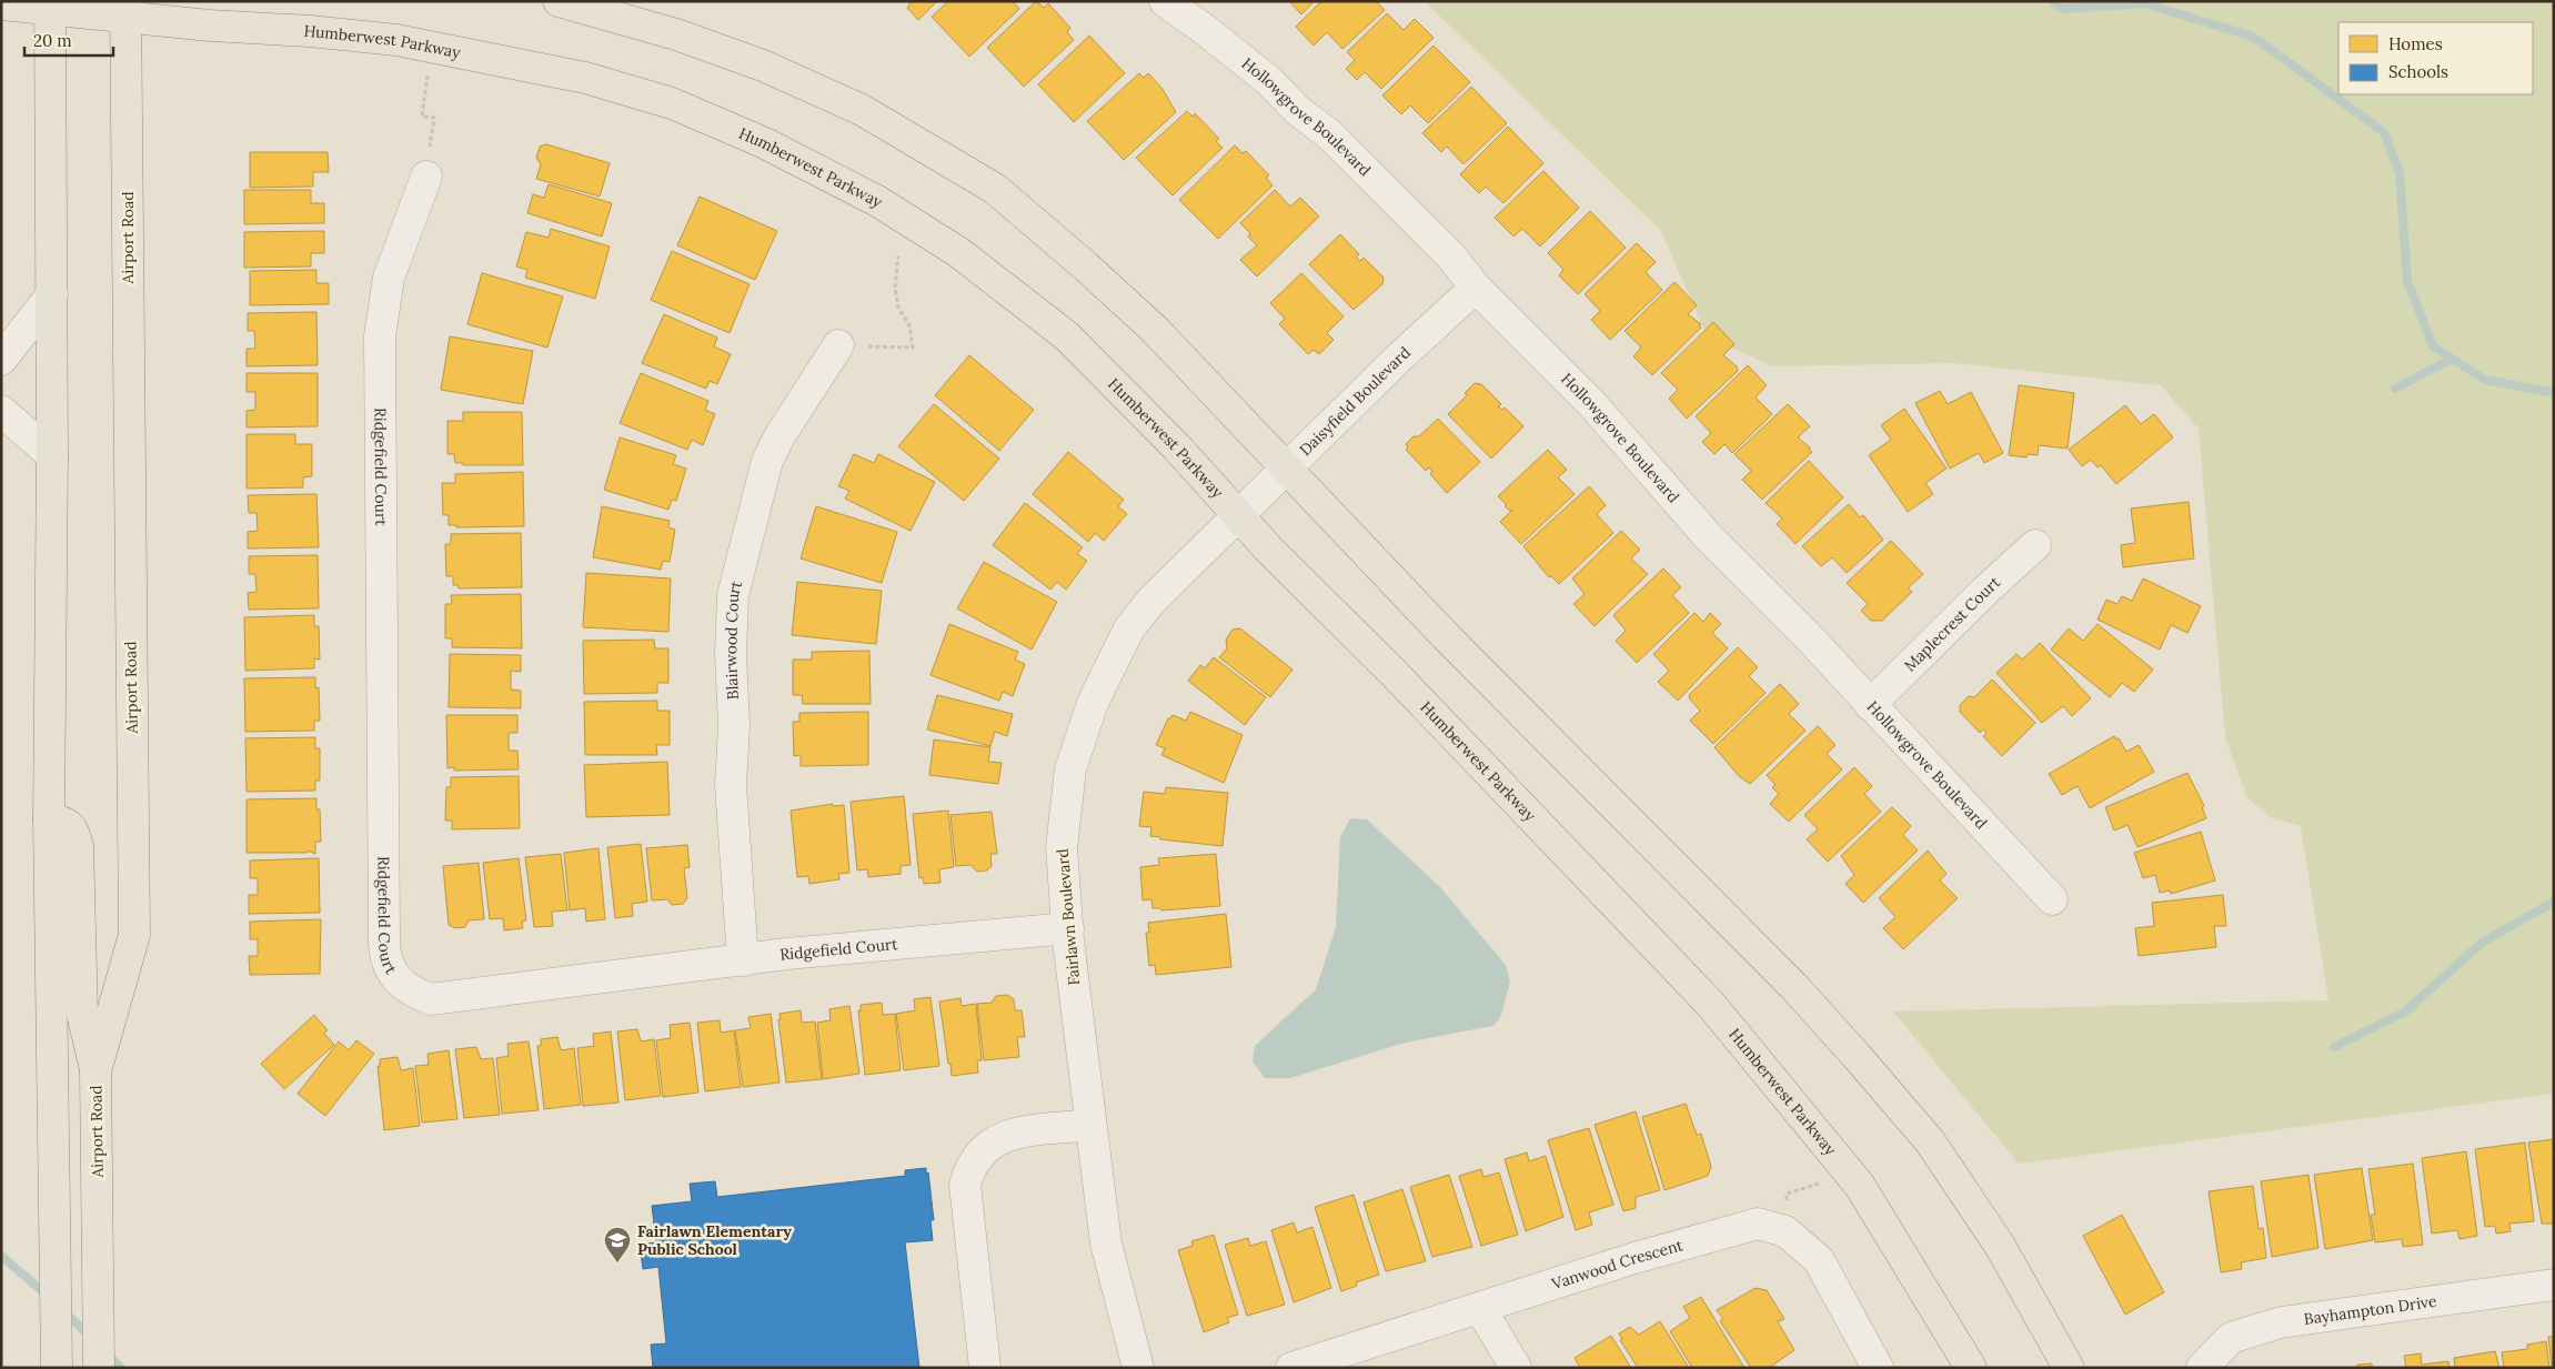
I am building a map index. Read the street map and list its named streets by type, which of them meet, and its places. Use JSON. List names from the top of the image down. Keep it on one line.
{"streets":{"main road":["Humberwest Parkway","Airport Road"],"street":["Hollowgrove Boulevard","Daisyfield Boulevard","Ridgefield Court","Maplecrest Court","Blairwood Court","Fairlawn Boulevard","Vanwood Crescent","Bayhampton Drive"]},"crossings":[["Humberwest Parkway","Airport Road"],["Humberwest Parkway","Daisyfield Boulevard"],["Humberwest Parkway","Fairlawn Boulevard"],["Hollowgrove Boulevard","Daisyfield Boulevard"],["Hollowgrove Boulevard","Maplecrest Court"],["Daisyfield Boulevard","Fairlawn Boulevard"],["Ridgefield Court","Blairwood Court"],["Ridgefield Court","Fairlawn Boulevard"]],"places":{"school or university":["Fairlawn Elementary Public School"]},"legend":["Homes","Schools"],"scale_bar":"20 m"}
